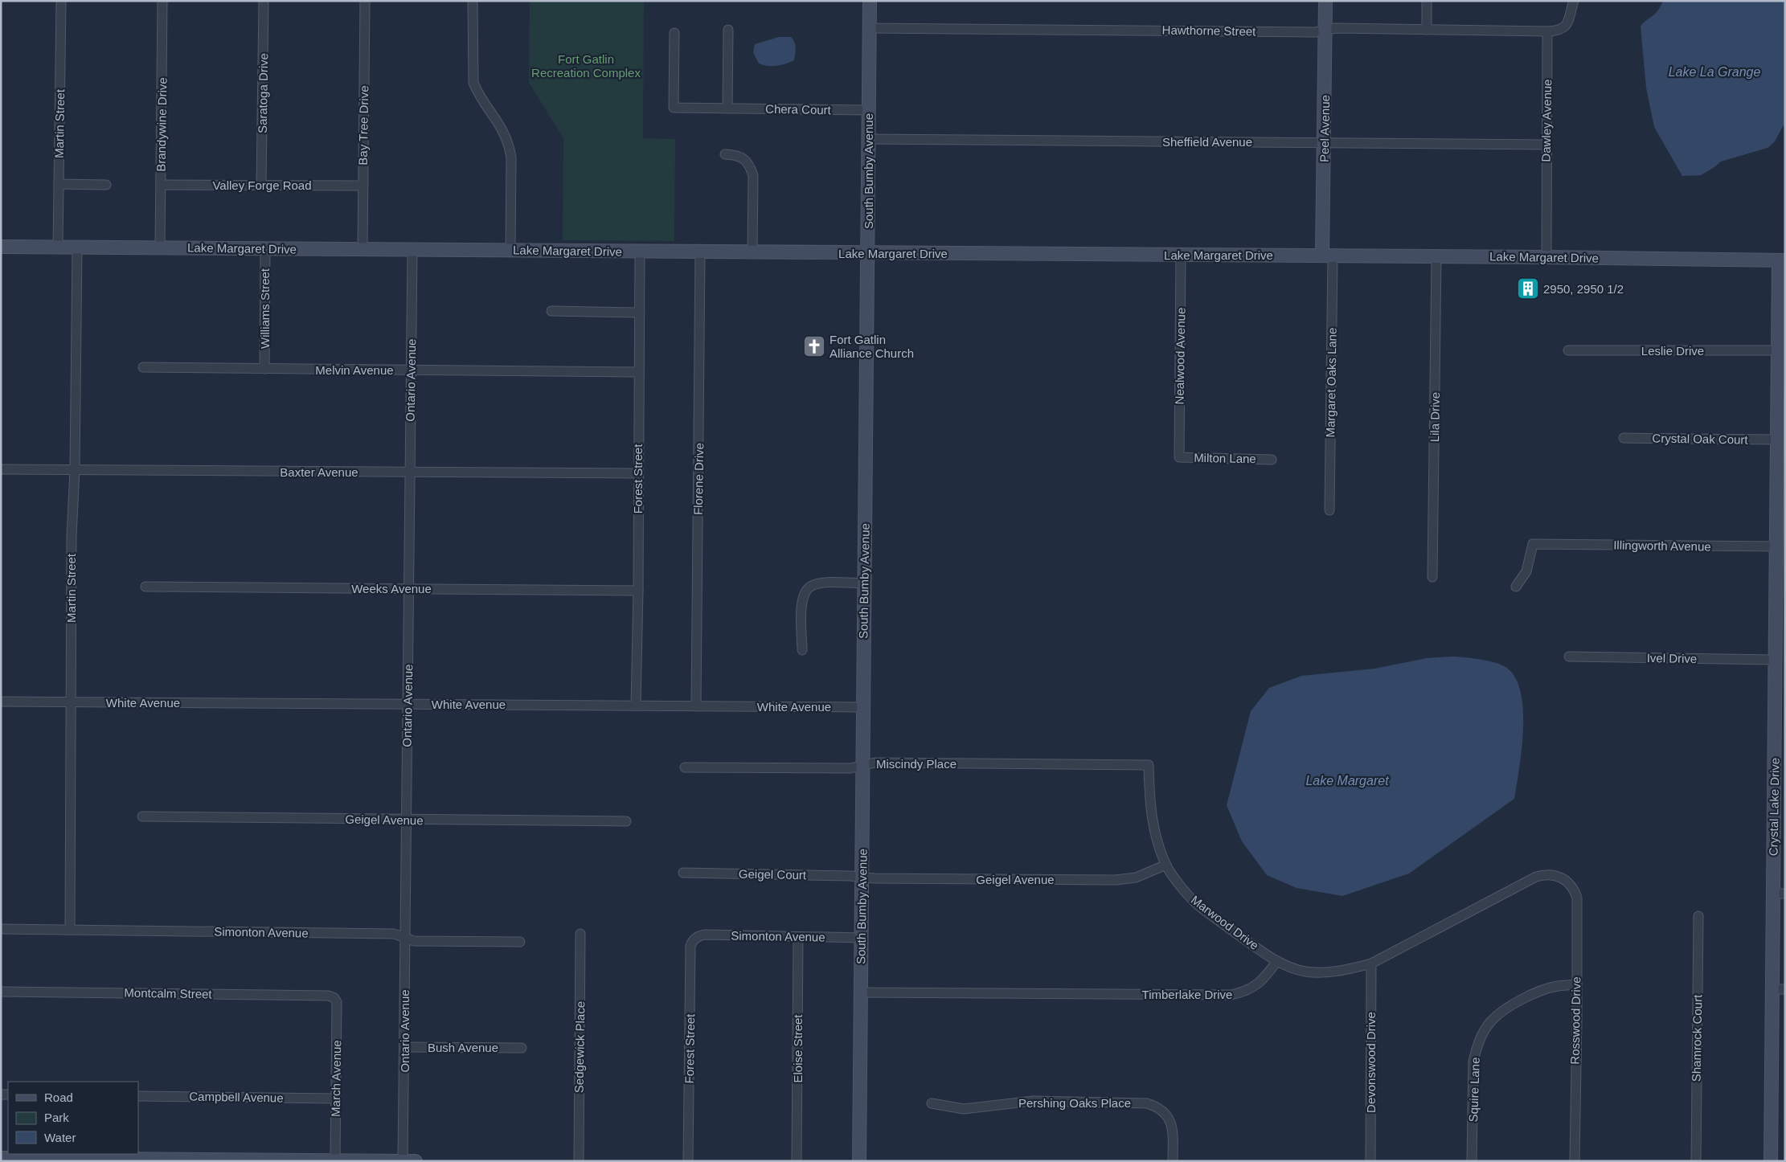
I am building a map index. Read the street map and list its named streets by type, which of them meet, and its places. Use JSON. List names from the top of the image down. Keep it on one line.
{"streets":{"street":["Hawthorne Street","Saratoga Drive","Chera Court","Dawley Avenue","Martin Street","Brandywine Drive","Bay Tree Drive","Peel Avenue","Sheffield Avenue","South Bumby Avenue","Valley Forge Road","Lake Margaret Drive","Williams Street","Leslie Drive","Nealwood Avenue","Melvin Avenue","Ontario Avenue","Margaret Oaks Lane","Lila Drive","Crystal Oak Court","Milton Lane","Baxter Avenue","Forest Street","Florene Drive","Illingworth Avenue","Weeks Avenue","Ivel Drive","White Avenue","Miscindy Place","Crystal Lake Drive","Geigel Avenue","Geigel Court","Marwood Drive","Simonton Avenue","Montcalm Street","Timberlake Drive","Rosswood Drive","Shamrock Court","Bush Avenue","Sedgewick Place","Eloise Street","Devonswood Drive","March Avenue","Squire Lane","Campbell Avenue","Pershing Oaks Place"]},"crossings":[["Hawthorne Street","Dawley Avenue"],["Hawthorne Street","Peel Avenue"],["Hawthorne Street","South Bumby Avenue"],["Saratoga Drive","Valley Forge Road"],["Chera Court","South Bumby Avenue"],["Dawley Avenue","Sheffield Avenue"],["Dawley Avenue","Lake Margaret Drive"],["Martin Street","Lake Margaret Drive"],["Martin Street","Baxter Avenue"],["Martin Street","White Avenue"],["Martin Street","Simonton Avenue"],["Brandywine Drive","Valley Forge Road"],["Brandywine Drive","Lake Margaret Drive"],["Bay Tree Drive","Valley Forge Road"],["Bay Tree Drive","Lake Margaret Drive"],["Peel Avenue","Sheffield Avenue"],["Peel Avenue","Lake Margaret Drive"],["Peel Avenue","Margaret Oaks Lane"],["Sheffield Avenue","South Bumby Avenue"],["South Bumby Avenue","Lake Margaret Drive"],["South Bumby Avenue","White Avenue"],["South Bumby Avenue","Miscindy Place"],["South Bumby Avenue","Geigel Avenue"],["South Bumby Avenue","Geigel Court"],["South Bumby Avenue","Simonton Avenue"],["South Bumby Avenue","Timberlake Drive"],["Lake Margaret Drive","Williams Street"],["Lake Margaret Drive","Nealwood Avenue"],["Lake Margaret Drive","Ontario Avenue"],["Lake Margaret Drive","Margaret Oaks Lane"],["Lake Margaret Drive","Lila Drive"],["Lake Margaret Drive","Forest Street"],["Lake Margaret Drive","Florene Drive"],["Lake Margaret Drive","Crystal Lake Drive"],["Williams Street","Melvin Avenue"],["Leslie Drive","Crystal Lake Drive"],["Nealwood Avenue","Milton Lane"],["Melvin Avenue","Ontario Avenue"],["Melvin Avenue","Forest Street"],["Ontario Avenue","Baxter Avenue"],["Ontario Avenue","Weeks Avenue"],["Ontario Avenue","White Avenue"],["Ontario Avenue","Geigel Avenue"],["Ontario Avenue","Simonton Avenue"],["Ontario Avenue","Bush Avenue"],["Crystal Oak Court","Crystal Lake Drive"],["Baxter Avenue","Forest Street"],["Forest Street","Weeks Avenue"],["Forest Street","White Avenue"],["Forest Street","Simonton Avenue"],["Florene Drive","White Avenue"],["Illingworth Avenue","Crystal Lake Drive"],["Ivel Drive","Crystal Lake Drive"],["Miscindy Place","Marwood Drive"],["Geigel Avenue","Geigel Court"],["Geigel Avenue","Marwood Drive"],["Marwood Drive","Timberlake Drive"],["Simonton Avenue","Eloise Street"],["Montcalm Street","March Avenue"],["Rosswood Drive","Devonswood Drive"],["Rosswood Drive","Squire Lane"],["March Avenue","Campbell Avenue"]],"water":["Lake La Grange","Lake Margaret"],"parks":["Fort Gatlin Recreation Complex"],"places":{"building":["2950, 2950 1/2"],"church":["Fort Gatlin Alliance Church"]},"legend":["Road","Park","Water"]}
